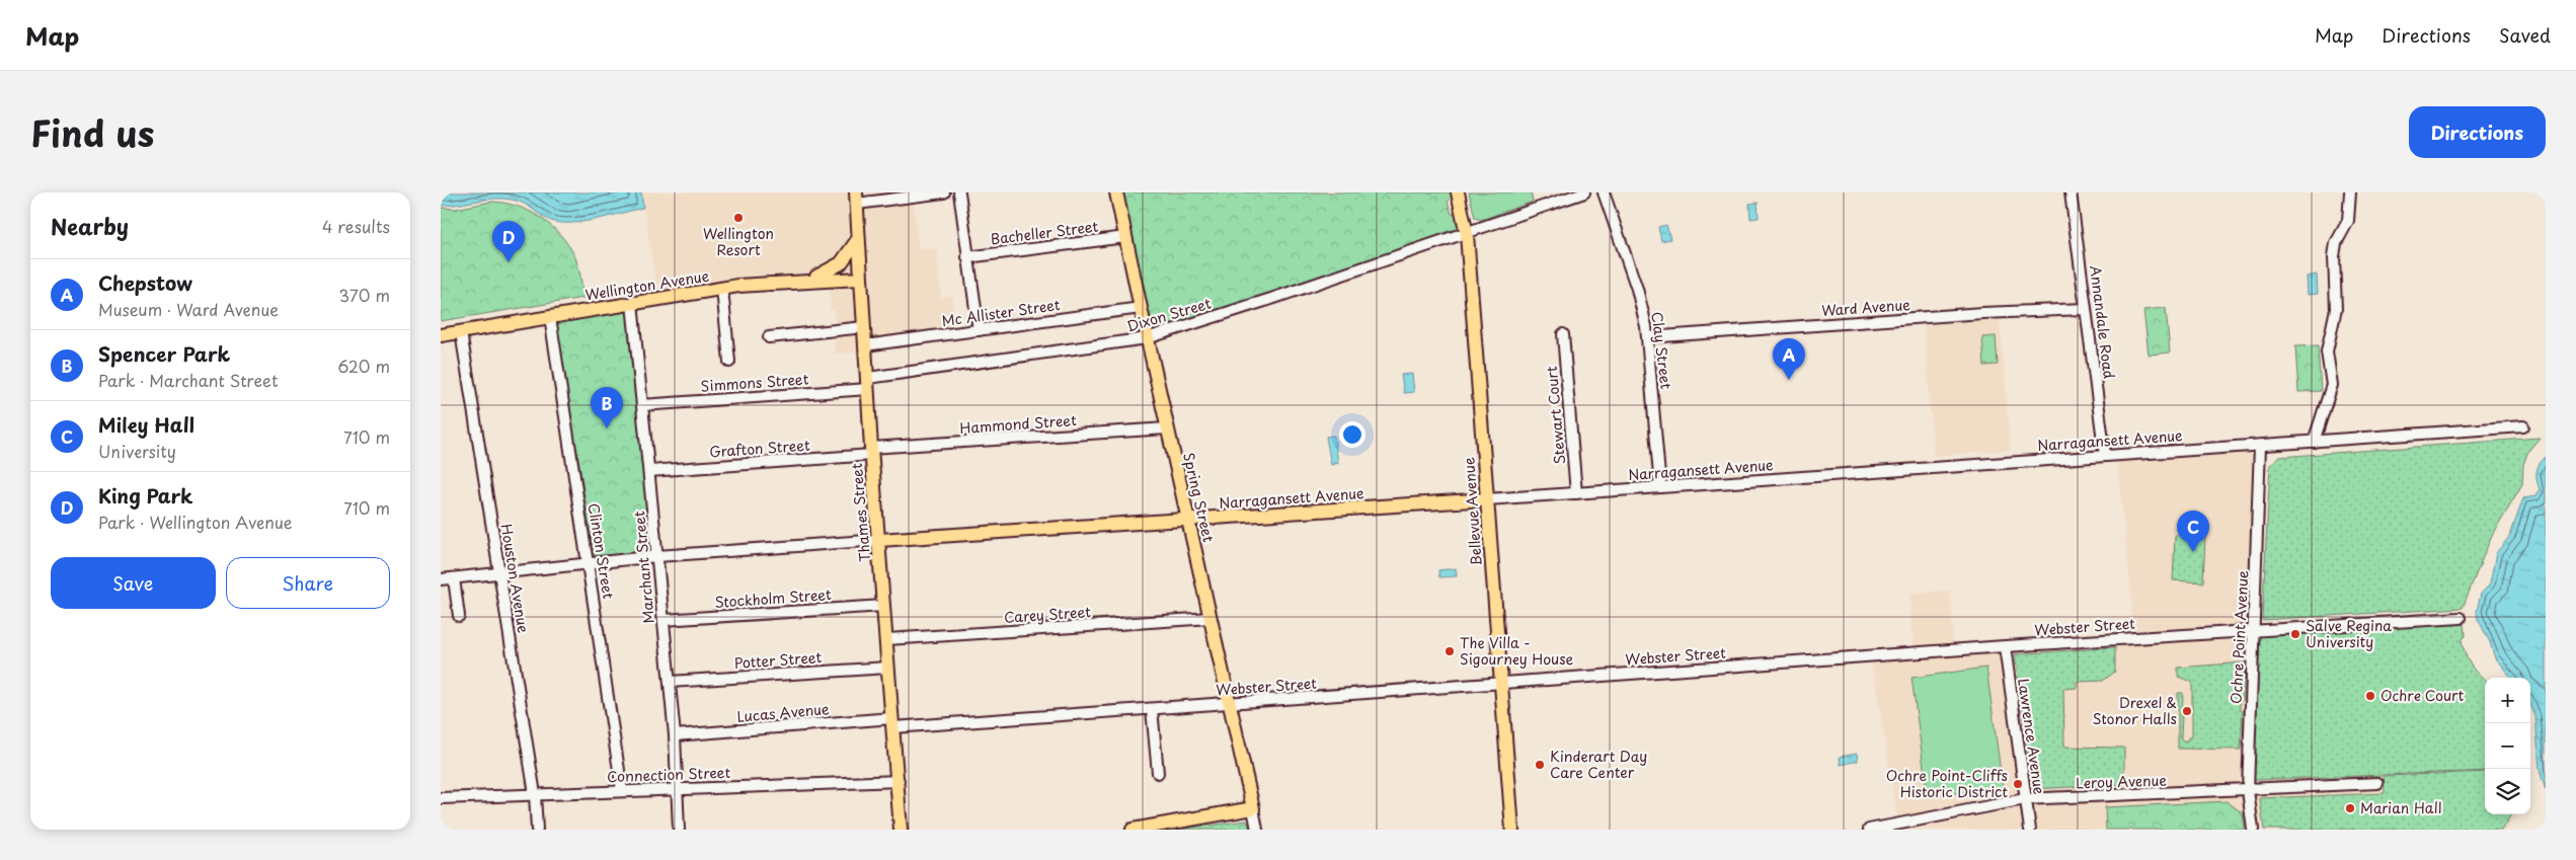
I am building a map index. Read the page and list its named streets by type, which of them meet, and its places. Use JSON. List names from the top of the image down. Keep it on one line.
{"streets":{"main road":["Wellington Avenue","Narragansett Avenue","Spring Street","Bellevue Avenue","Thames Street"],"street":["Bacheller Street","Ward Avenue","Mc Allister Street","Dixon Street","Annandale Road","Clay Street","Simmons Street","Stewart Court","Hammond Street","Grafton Street","Clinton Street","Marchant Street","Houston Avenue","Stockholm Street","Carey Street","Webster Street","Ochre Point Avenue","Potter Street","Lucas Avenue","Lawrence Avenue","Connection Street","Leroy Avenue"]},"crossings":[["Bacheller Street","Spring Street"],["Wellington Avenue","Thames Street"],["Wellington Avenue","Clinton Street"],["Wellington Avenue","Marchant Street"],["Wellington Avenue","Houston Avenue"],["Ward Avenue","Annandale Road"],["Ward Avenue","Clay Street"],["Mc Allister Street","Spring Street"],["Mc Allister Street","Thames Street"],["Dixon Street","Simmons Street"],["Dixon Street","Spring Street"],["Dixon Street","Bellevue Avenue"],["Dixon Street","Thames Street"],["Annandale Road","Narragansett Avenue"],["Clay Street","Narragansett Avenue"],["Simmons Street","Thames Street"],["Simmons Street","Marchant Street"],["Stewart Court","Narragansett Avenue"],["Hammond Street","Grafton Street"],["Hammond Street","Spring Street"],["Hammond Street","Thames Street"],["Narragansett Avenue","Spring Street"],["Narragansett Avenue","Bellevue Avenue"],["Narragansett Avenue","Thames Street"],["Narragansett Avenue","Ochre Point Avenue"],["Grafton Street","Thames Street"],["Grafton Street","Marchant Street"],["Spring Street","Carey Street"],["Spring Street","Webster Street"],["Bellevue Avenue","Webster Street"],["Thames Street","Stockholm Street"],["Thames Street","Carey Street"],["Thames Street","Webster Street"],["Thames Street","Potter Street"],["Thames Street","Lucas Avenue"],["Thames Street","Connection Street"],["Clinton Street","Connection Street"],["Marchant Street","Stockholm Street"],["Marchant Street","Potter Street"],["Marchant Street","Lucas Avenue"],["Marchant Street","Connection Street"],["Houston Avenue","Connection Street"],["Webster Street","Ochre Point Avenue"],["Webster Street","Lucas Avenue"],["Webster Street","Lawrence Avenue"],["Ochre Point Avenue","Leroy Avenue"],["Lawrence Avenue","Leroy Avenue"]],"places":["Wellington Resort","Salve Regina University","The Villa - Sigourney House","Ochre Court","Drexel & Stonor Halls","Kinderart Day Care Center","Ochre Point-Cliffs Historic District","Marian Hall"],"page":{"header":"Map","nav":["Map","Directions","Saved"],"title":"Find us","buttons":["Directions",["Save","Share"]],"heading":["Nearby","4 results"],"pins":["D","A","B","C"],"list":[{"mark":"A","name":"Chepstow","note":"Museum · Ward Avenue","value":"370 m"},{"mark":"B","name":"Spencer Park","note":"Park · Marchant Street","value":"620 m"},{"mark":"C","name":"Miley Hall","note":"University","value":"710 m"},{"mark":"D","name":"King Park","note":"Park · Wellington Avenue","value":"710 m"}],"map_buttons":["+","−"]}}
